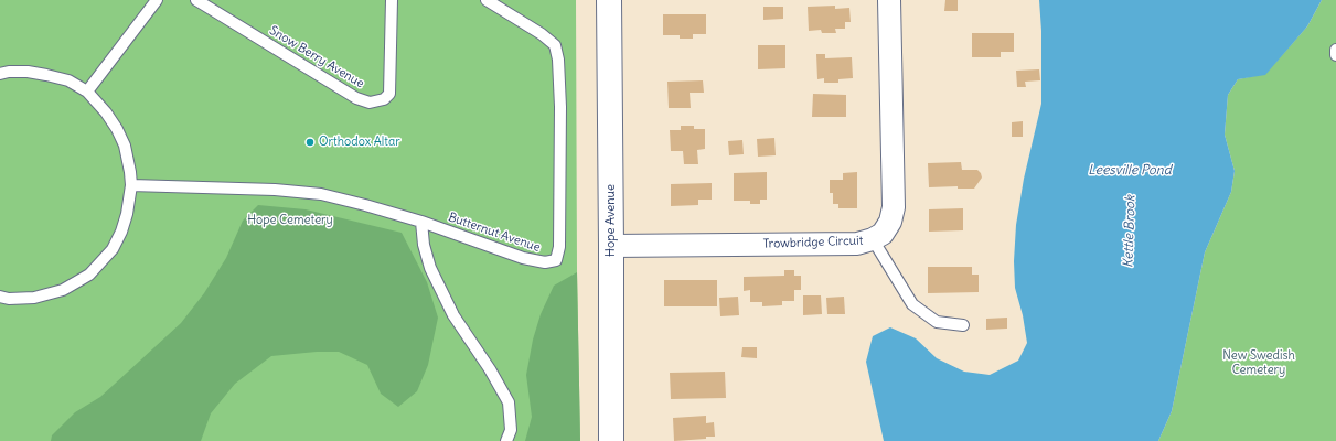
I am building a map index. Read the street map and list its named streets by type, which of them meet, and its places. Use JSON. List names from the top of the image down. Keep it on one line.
{"streets":{"main road":["Hope Avenue"],"street":["Trowbridge Circuit"],"lane":["Snow Berry Avenue","Butternut Avenue"]},"crossings":[["Hope Avenue","Trowbridge Circuit"]],"water":["Leesville Pond","Kettle Brook"],"parks":["Hope Cemetery","New Swedish Cemetery"],"places":["Orthodox Altar"]}
